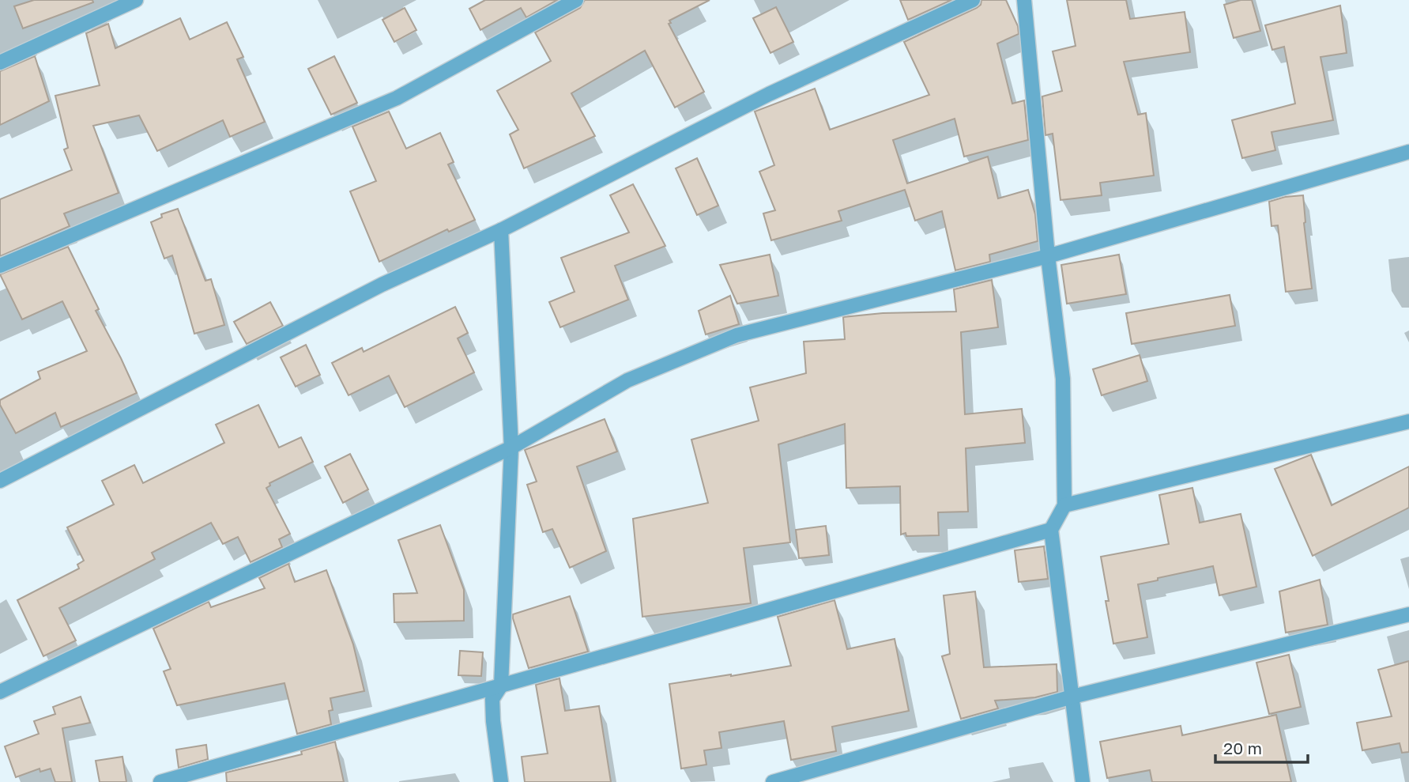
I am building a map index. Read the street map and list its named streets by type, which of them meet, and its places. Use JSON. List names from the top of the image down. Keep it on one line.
{"scale_bar":"20 m"}
